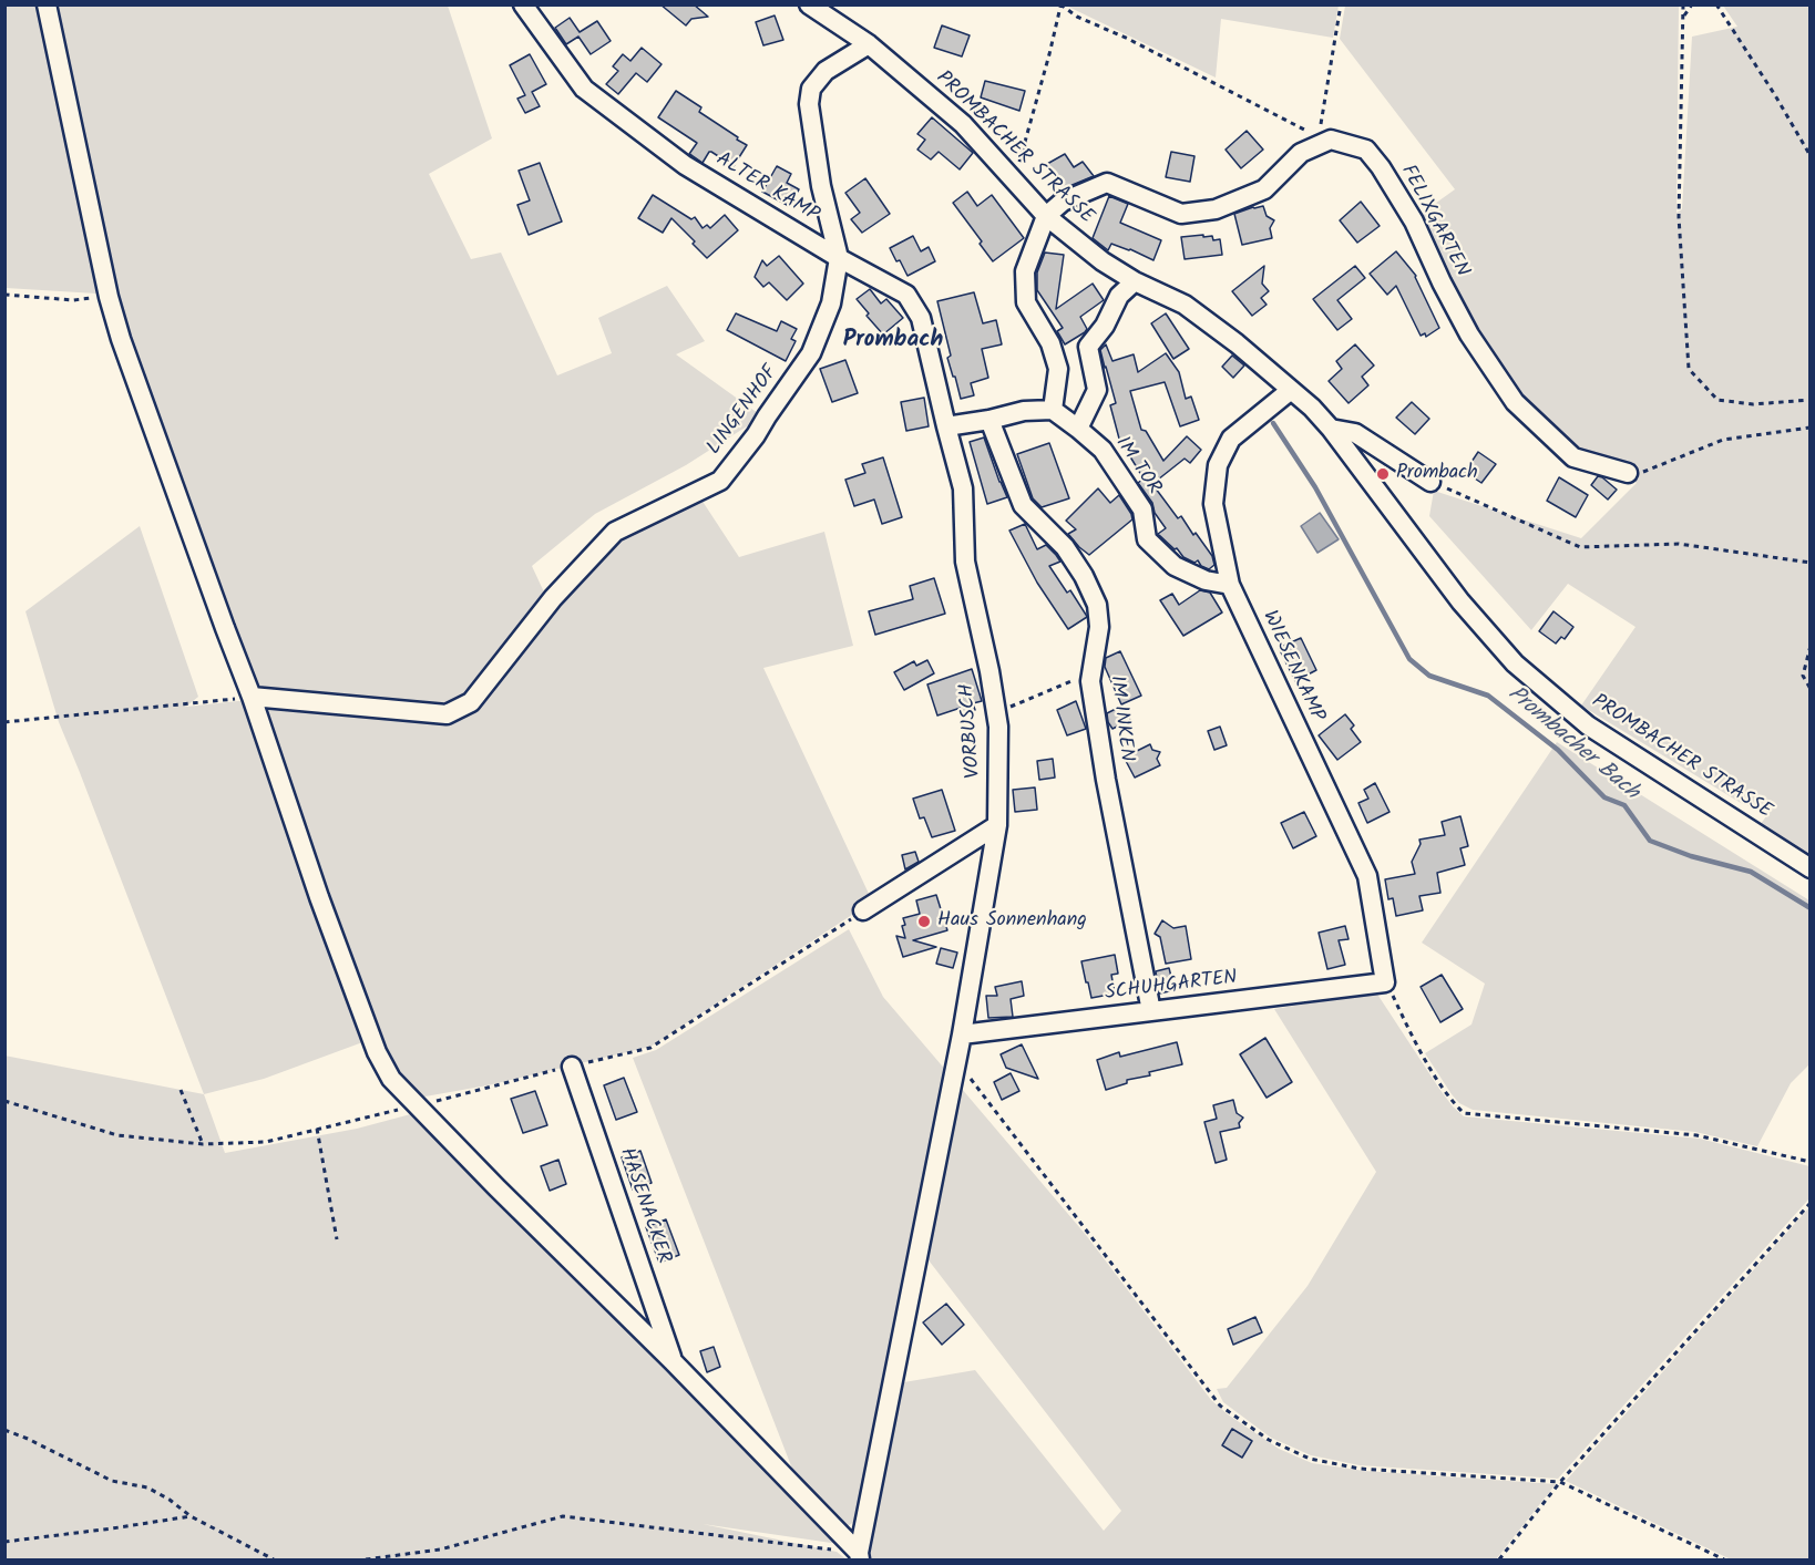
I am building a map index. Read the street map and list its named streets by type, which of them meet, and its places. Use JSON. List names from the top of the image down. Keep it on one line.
{"streets":{"street":["PROMBACHER STRASSE","ALTER KAMP","FELIXGARTEN","LINGENHOF","IM TOR","WIESENKAMP","IM INKEN","VORBUSCH","SCHUHGARTEN","HASENACKER"]},"crossings":[["PROMBACHER STRASSE","LINGENHOF"],["PROMBACHER STRASSE","WIESENKAMP"],["ALTER KAMP","LINGENHOF"],["ALTER KAMP","VORBUSCH"],["IM TOR","WIESENKAMP"],["WIESENKAMP","SCHUHGARTEN"],["IM INKEN","SCHUHGARTEN"],["VORBUSCH","SCHUHGARTEN"]],"districts":["Prombach"],"water":["Prombacher Bach"],"places":["Prombach","Haus Sonnenhang"]}
